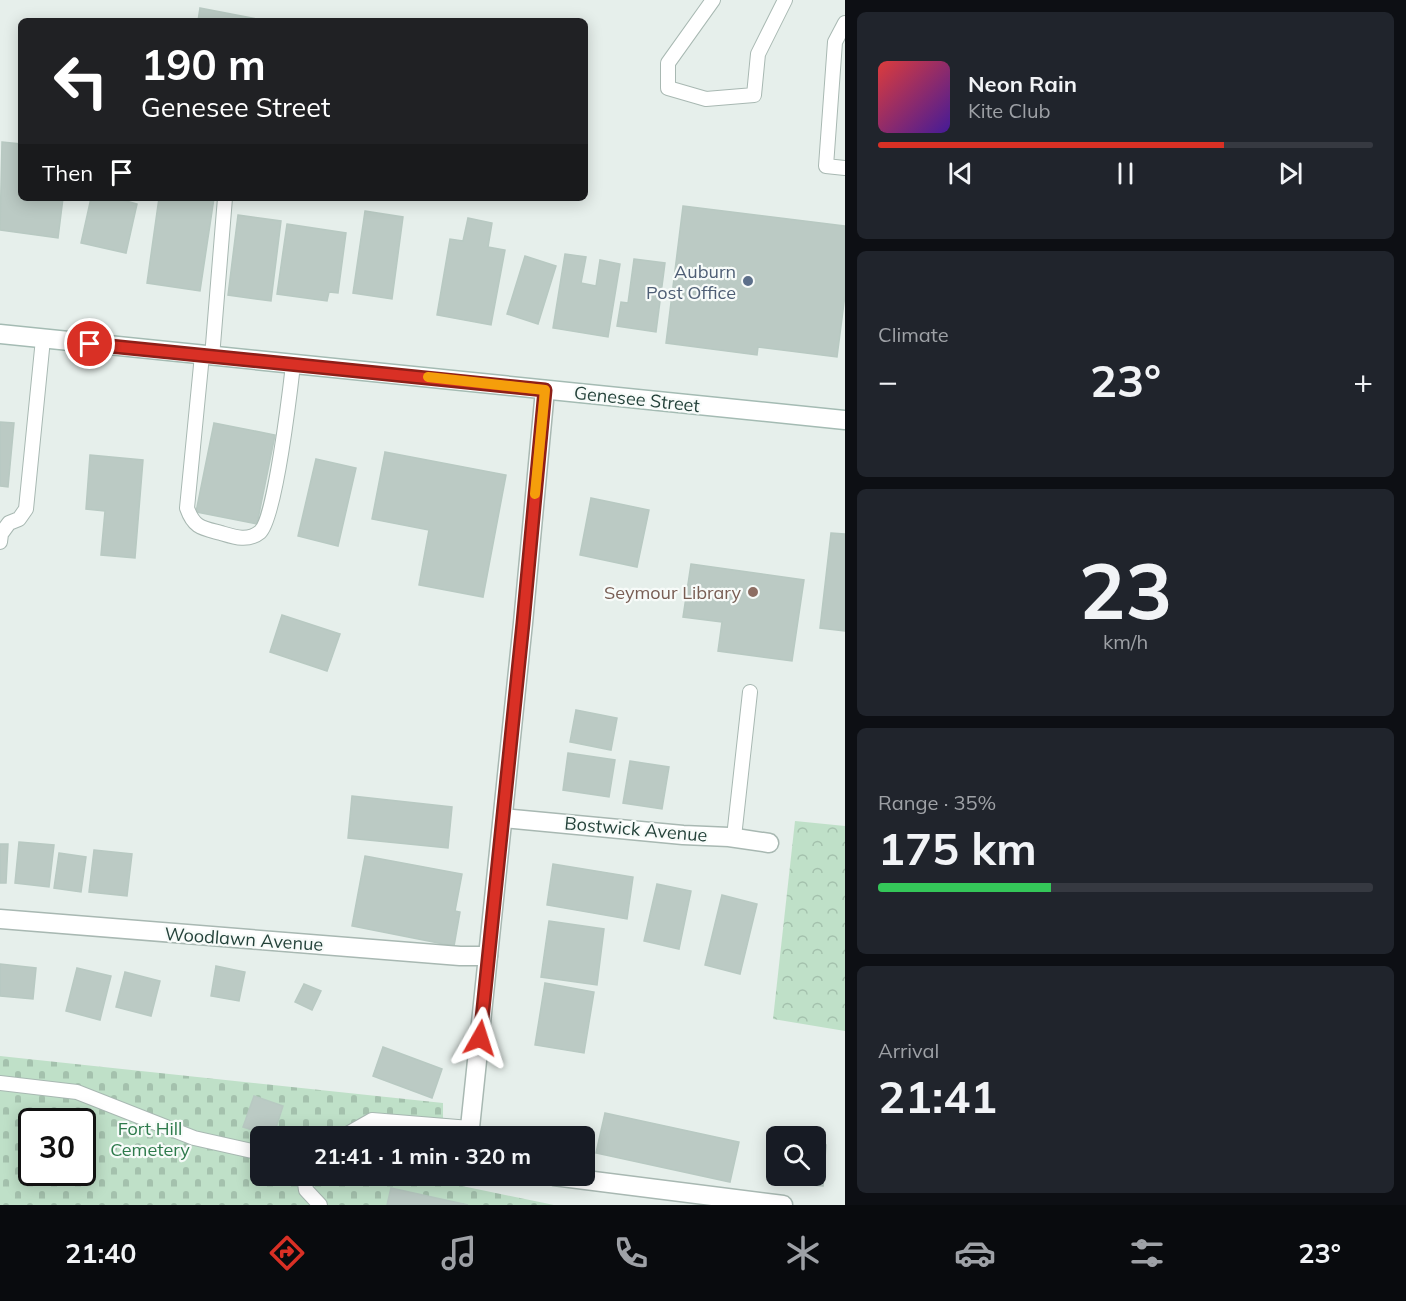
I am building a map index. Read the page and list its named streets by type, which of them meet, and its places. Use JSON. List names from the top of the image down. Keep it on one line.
{"streets":{"street":["Genesee Street","Bostwick Avenue","Woodlawn Avenue"]},"parks":["Fort Hill Cemetery"],"places":["Auburn Post Office","Seymour Library"],"page":{"turn":["190 m","Genesee Street"],"song":["Neon Rain","Kite Club"],"then":"Then","tile":["Climate",["23","km/h"],["Range · 35%","175 km"],["Arrival","21:41"]],"heat":["−","23°","+"],"limit":"30","trip":"21:41 · 1 min · 320 m","tabs":["21:40","23°"]}}
